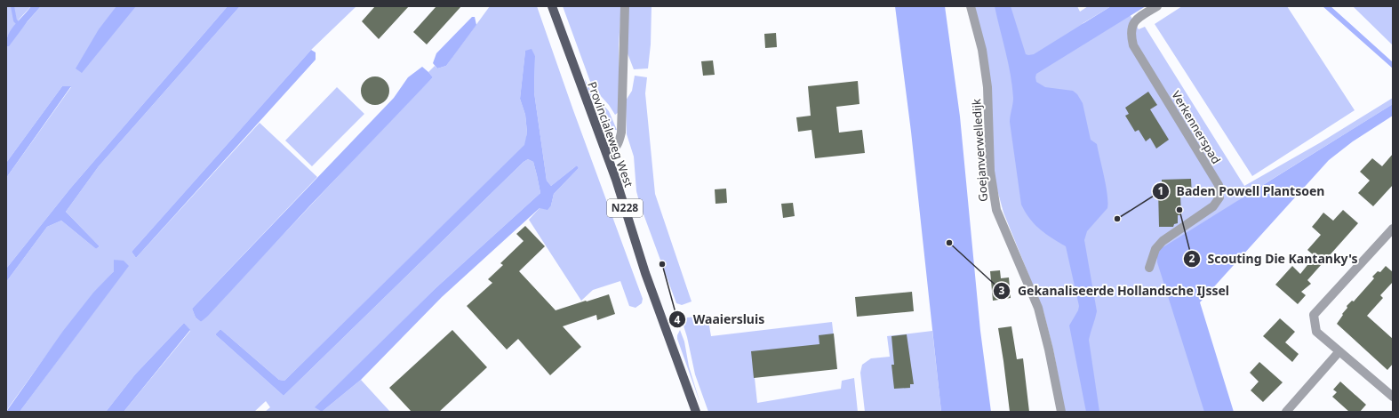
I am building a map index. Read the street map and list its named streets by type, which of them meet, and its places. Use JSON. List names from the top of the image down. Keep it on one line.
{"streets":{"main road":["Provincialeweg West","N228"],"street":["Verkennerspad","Goejanverwelledijk"]},"places":["Scouting Die Kantanky's","Baden Powell Plantsoen","Gekanaliseerde Hollandsche IJssel","Waaiersluis"]}
